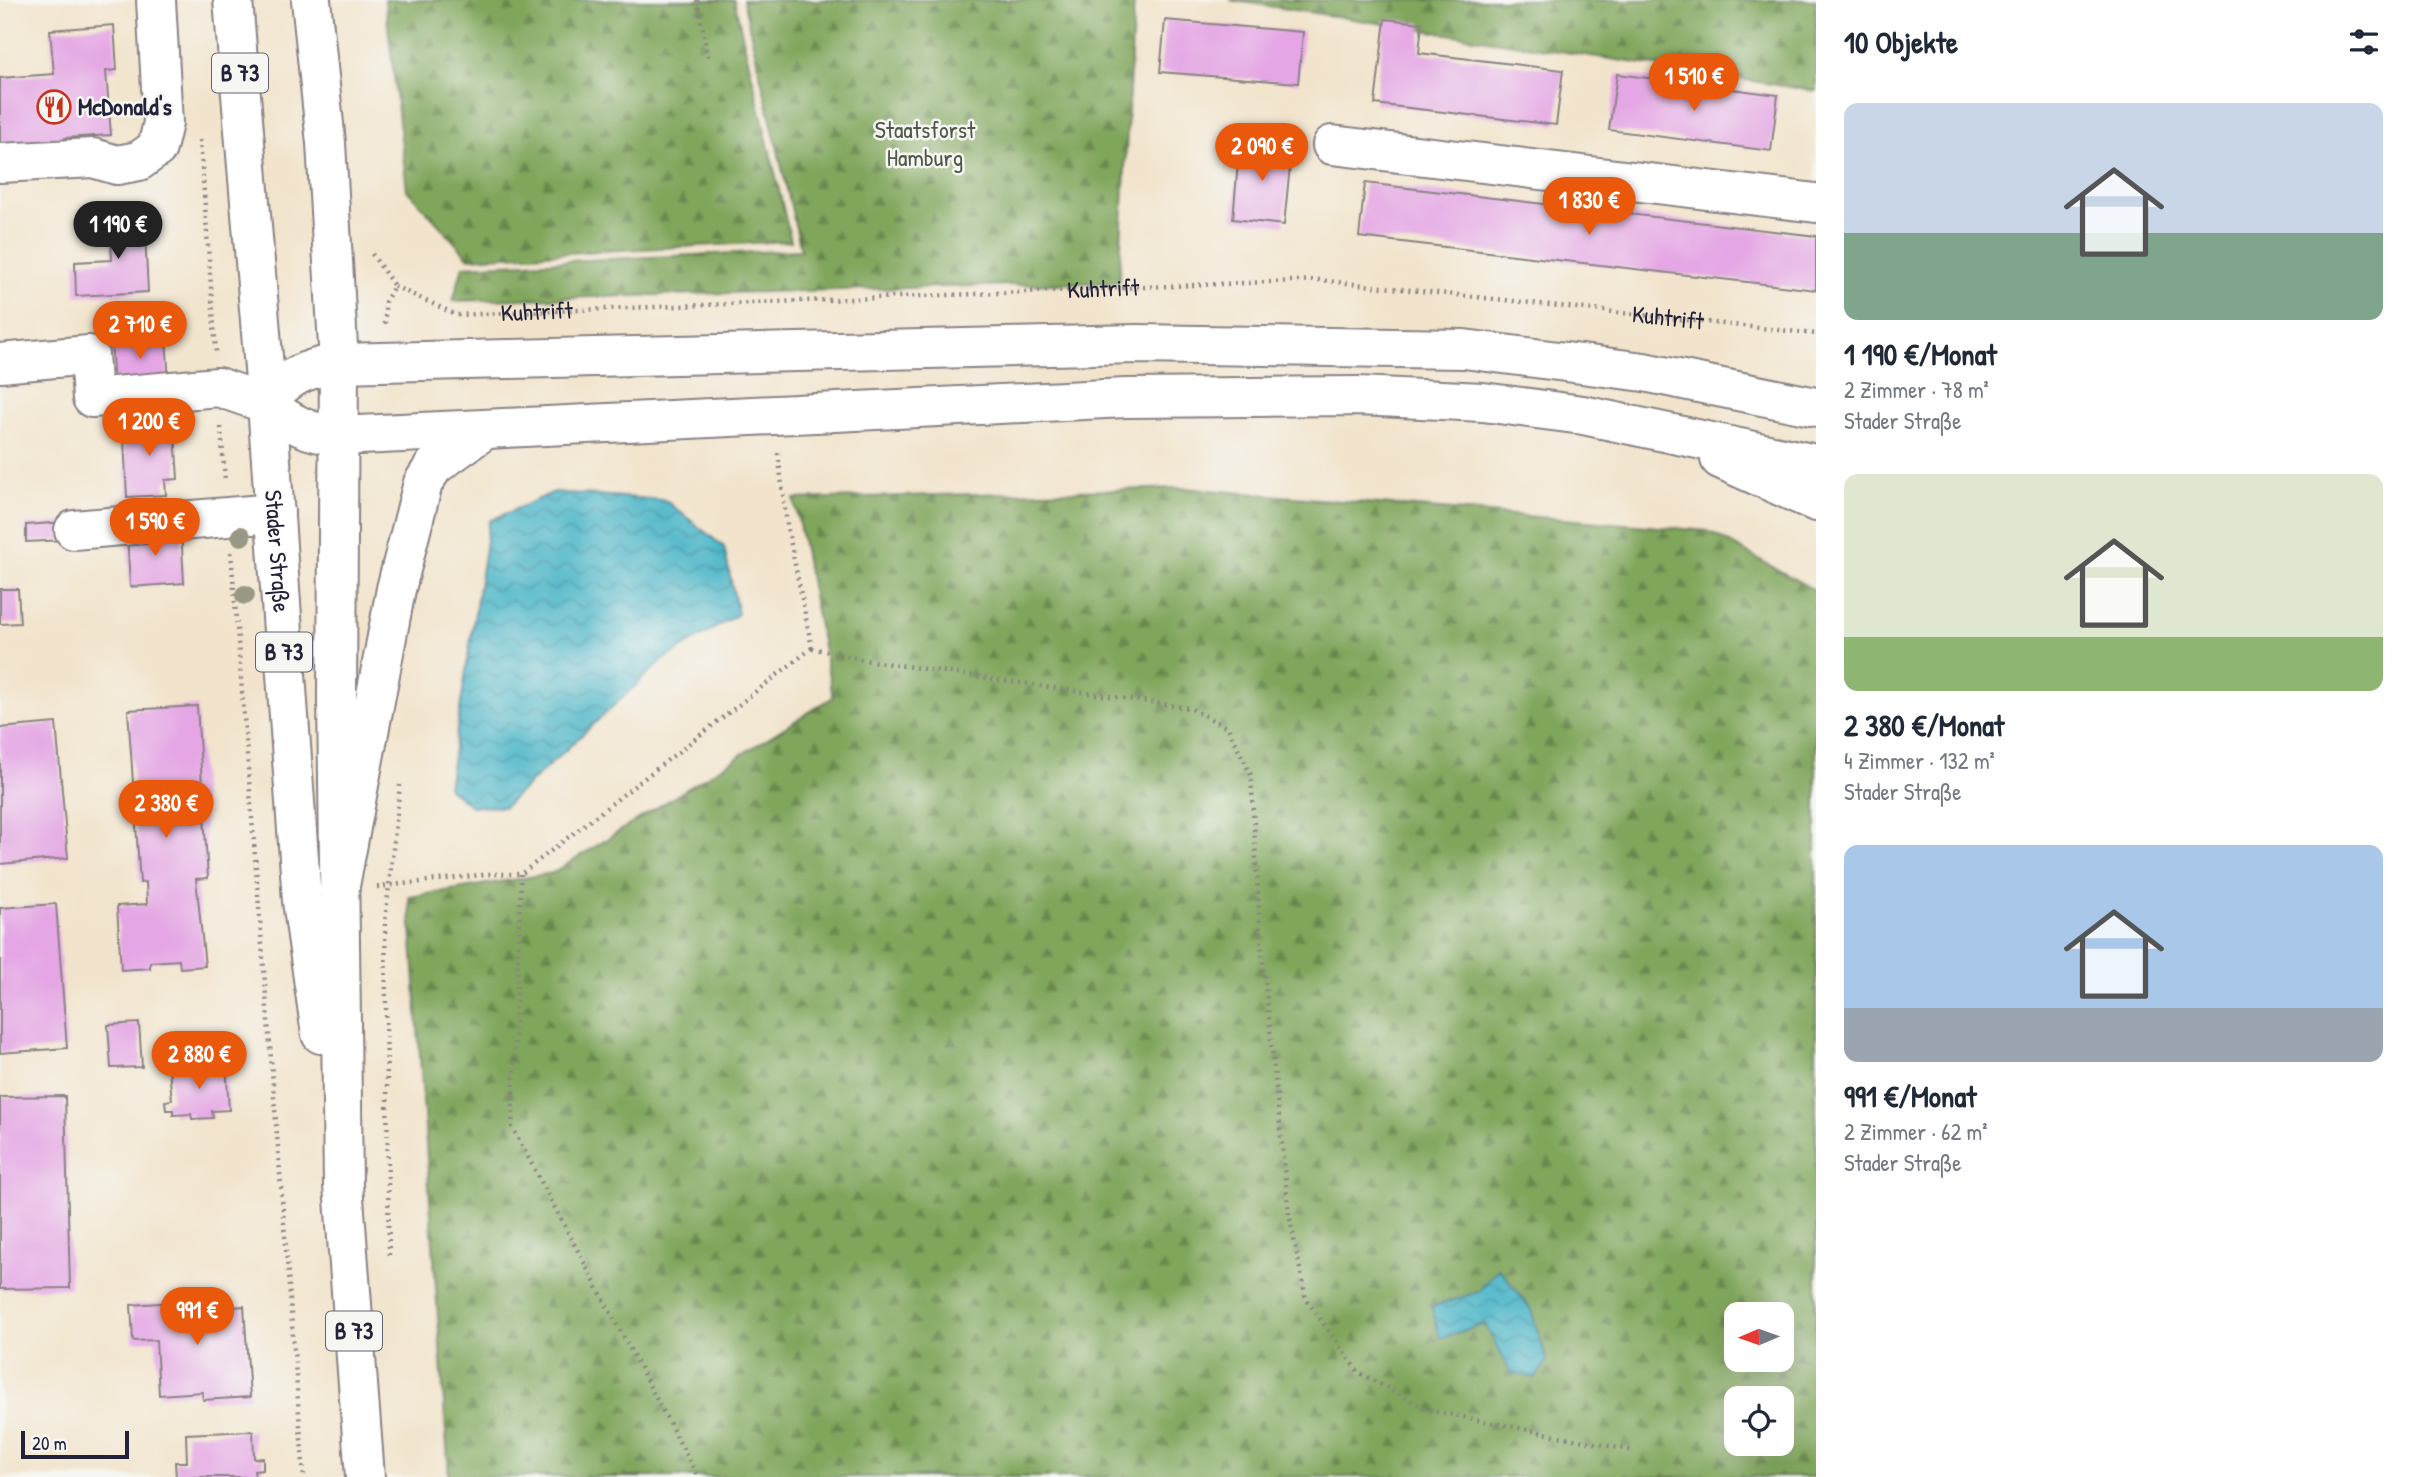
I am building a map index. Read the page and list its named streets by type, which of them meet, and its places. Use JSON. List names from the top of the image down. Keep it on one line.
{"streets":{"main road":["B 73","Stader Straße"],"path":["Kuhtrift"]},"parks":["Staatsforst Hamburg"],"places":{"restaurant":["McDonald's"]},"scale_bar":"20 m","north":"left","page":{"heading":"10 Objekte","price":["1 510 €","2 090 €","1 830 €","1 190 €","2 710 €","1 200 €","1 590 €","2 380 €","2 880 €","991 €"],"list":[{"name":"1 190 €/Monat","note":"2 Zimmer · 78 m² · Stader Straße"},{"name":"2 380 €/Monat","note":"4 Zimmer · 132 m² · Stader Straße"},{"name":"991 €/Monat","note":"2 Zimmer · 62 m² · Stader Straße"}],"scale":"20 m"}}
